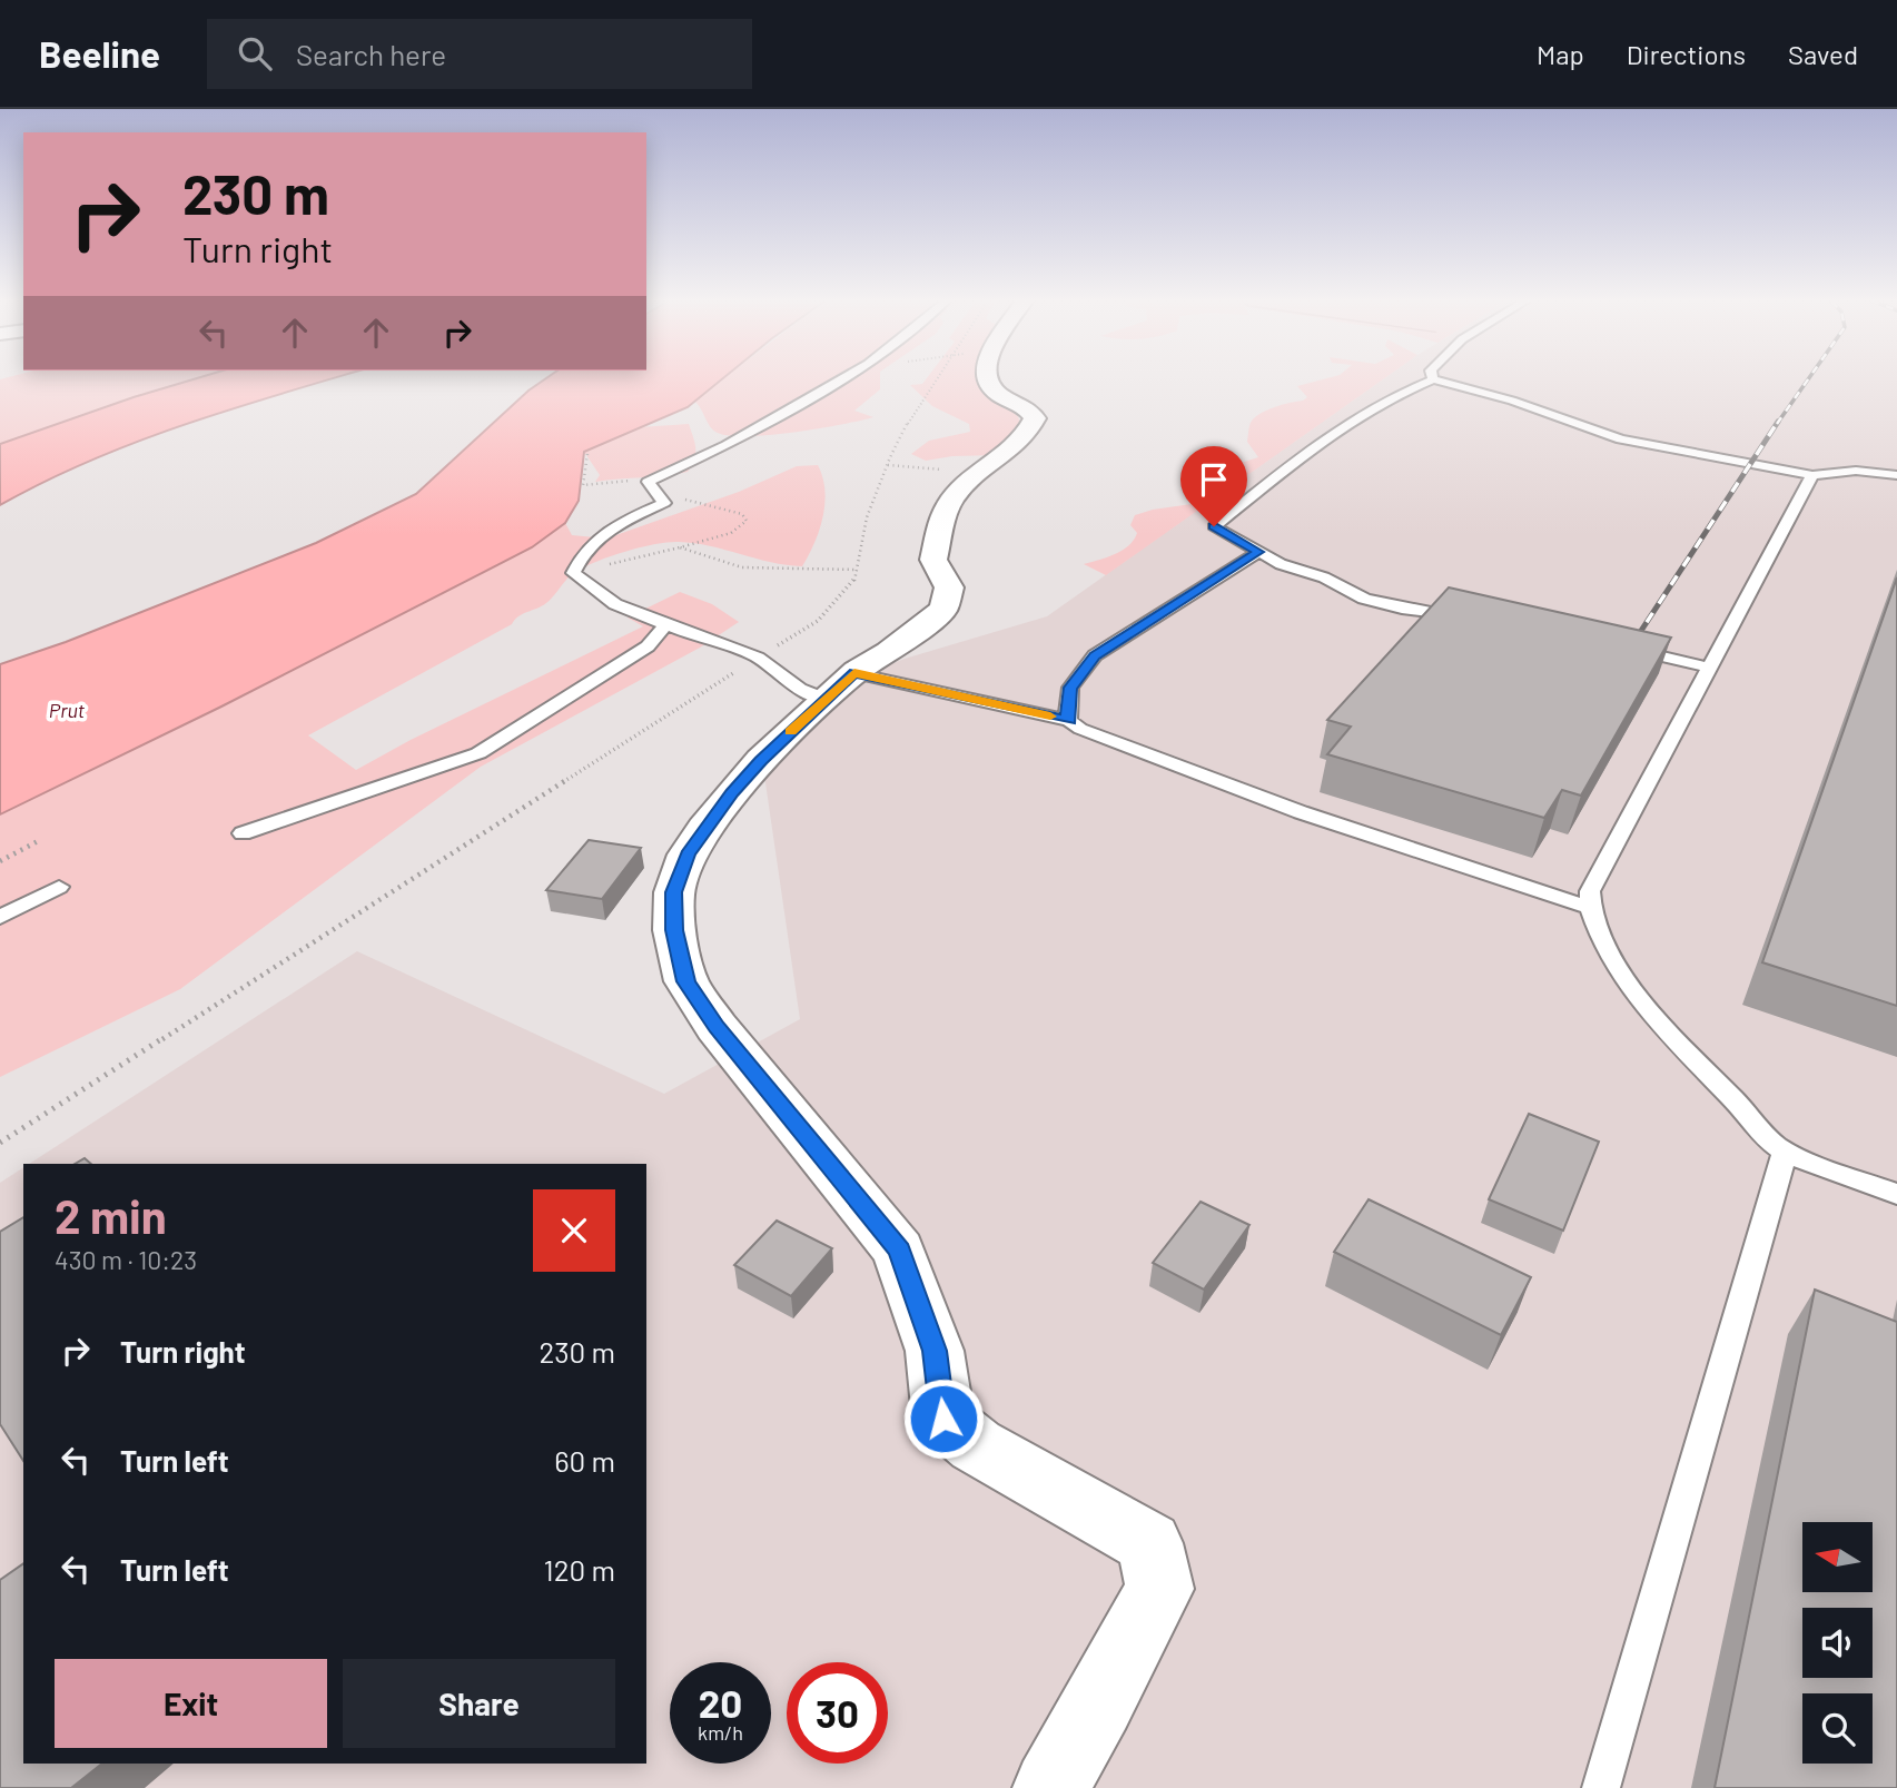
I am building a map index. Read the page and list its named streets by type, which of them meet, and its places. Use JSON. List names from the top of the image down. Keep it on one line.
{"water":["Prut"],"north":"left","page":{"header":"Beeline","search":"Search here","nav":["Map","Directions","Saved"],"turn":["230 m","Turn right"],"heading":["2 min","430 m · 10:23"],"list":[{"name":"Turn right","value":"230 m"},{"name":"Turn left","value":"60 m"},{"name":"Turn left","value":"120 m"}],"buttons":["Exit","Share"],"speed":"20 km/h","limit":"30"}}
